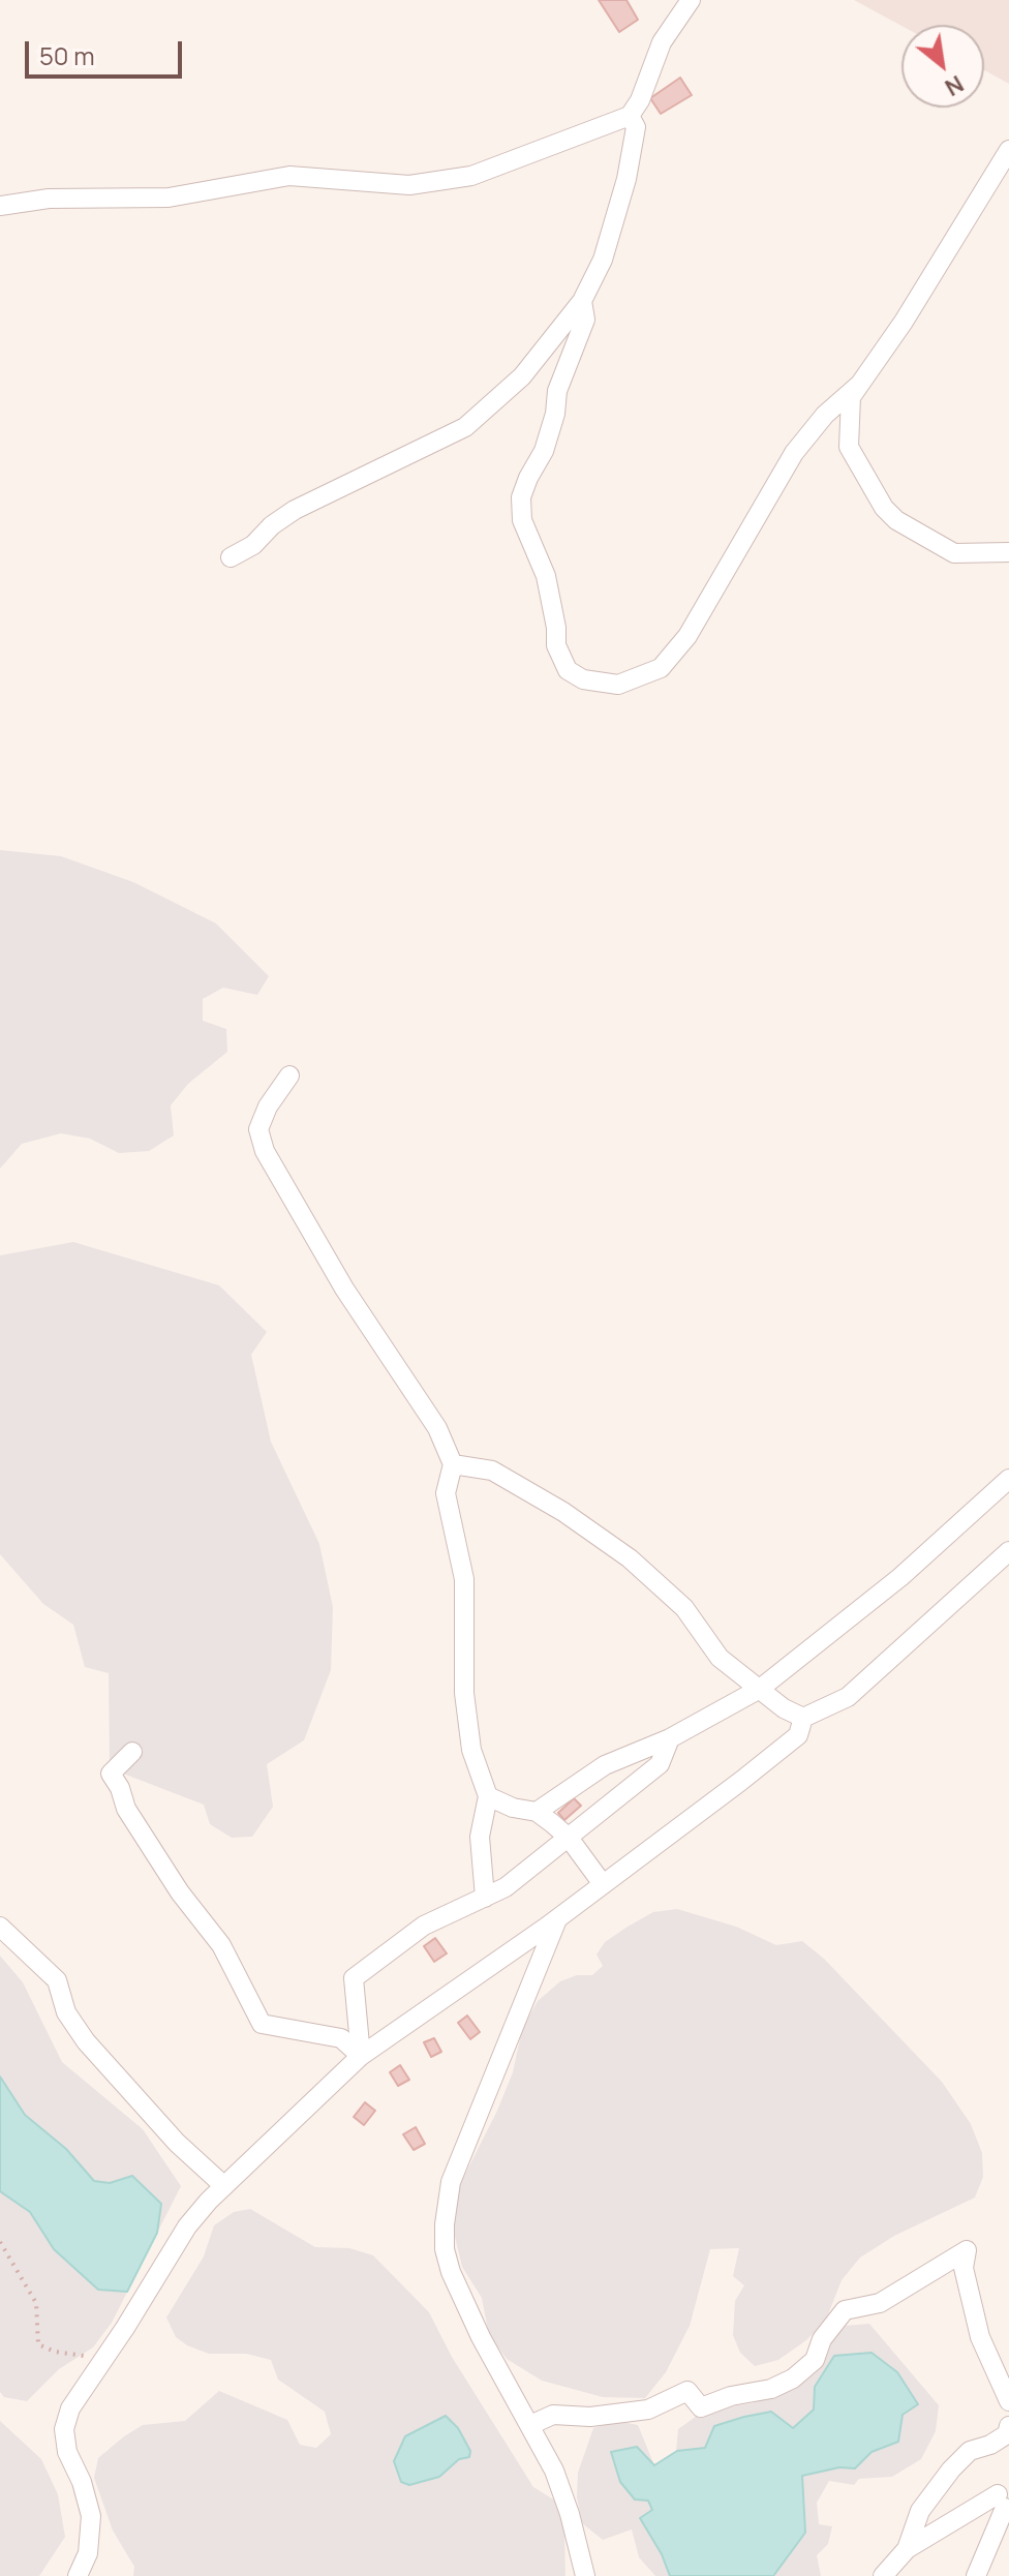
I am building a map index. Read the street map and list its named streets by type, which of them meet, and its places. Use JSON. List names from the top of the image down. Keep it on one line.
{"scale_bar":"50 m","north":"bottom right"}
